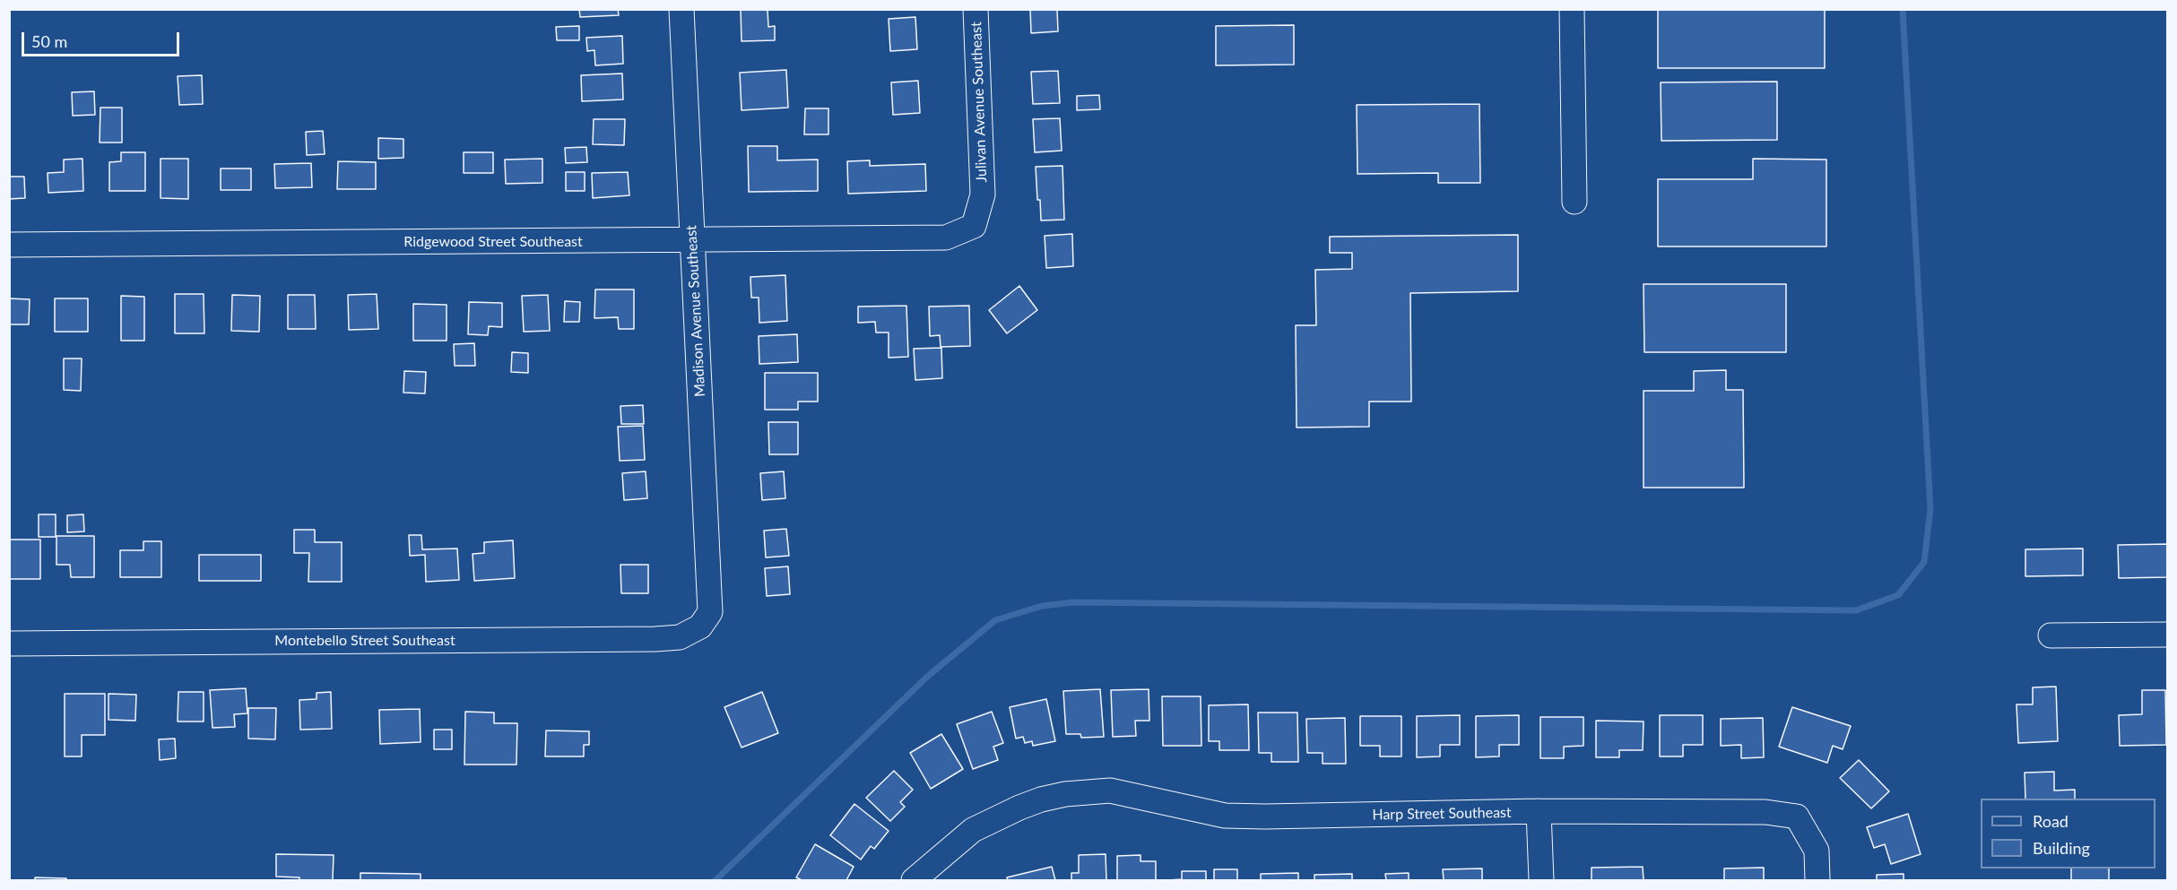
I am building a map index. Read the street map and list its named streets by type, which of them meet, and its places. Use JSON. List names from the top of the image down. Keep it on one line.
{"streets":{"street":["Julivan Avenue Southeast","Ridgewood Street Southeast","Madison Avenue Southeast","Montebello Street Southeast","Harp Street Southeast"]},"crossings":[["Julivan Avenue Southeast","Ridgewood Street Southeast"],["Ridgewood Street Southeast","Madison Avenue Southeast"],["Madison Avenue Southeast","Montebello Street Southeast"]],"legend":["Road","Building"],"scale_bar":"50 m"}
